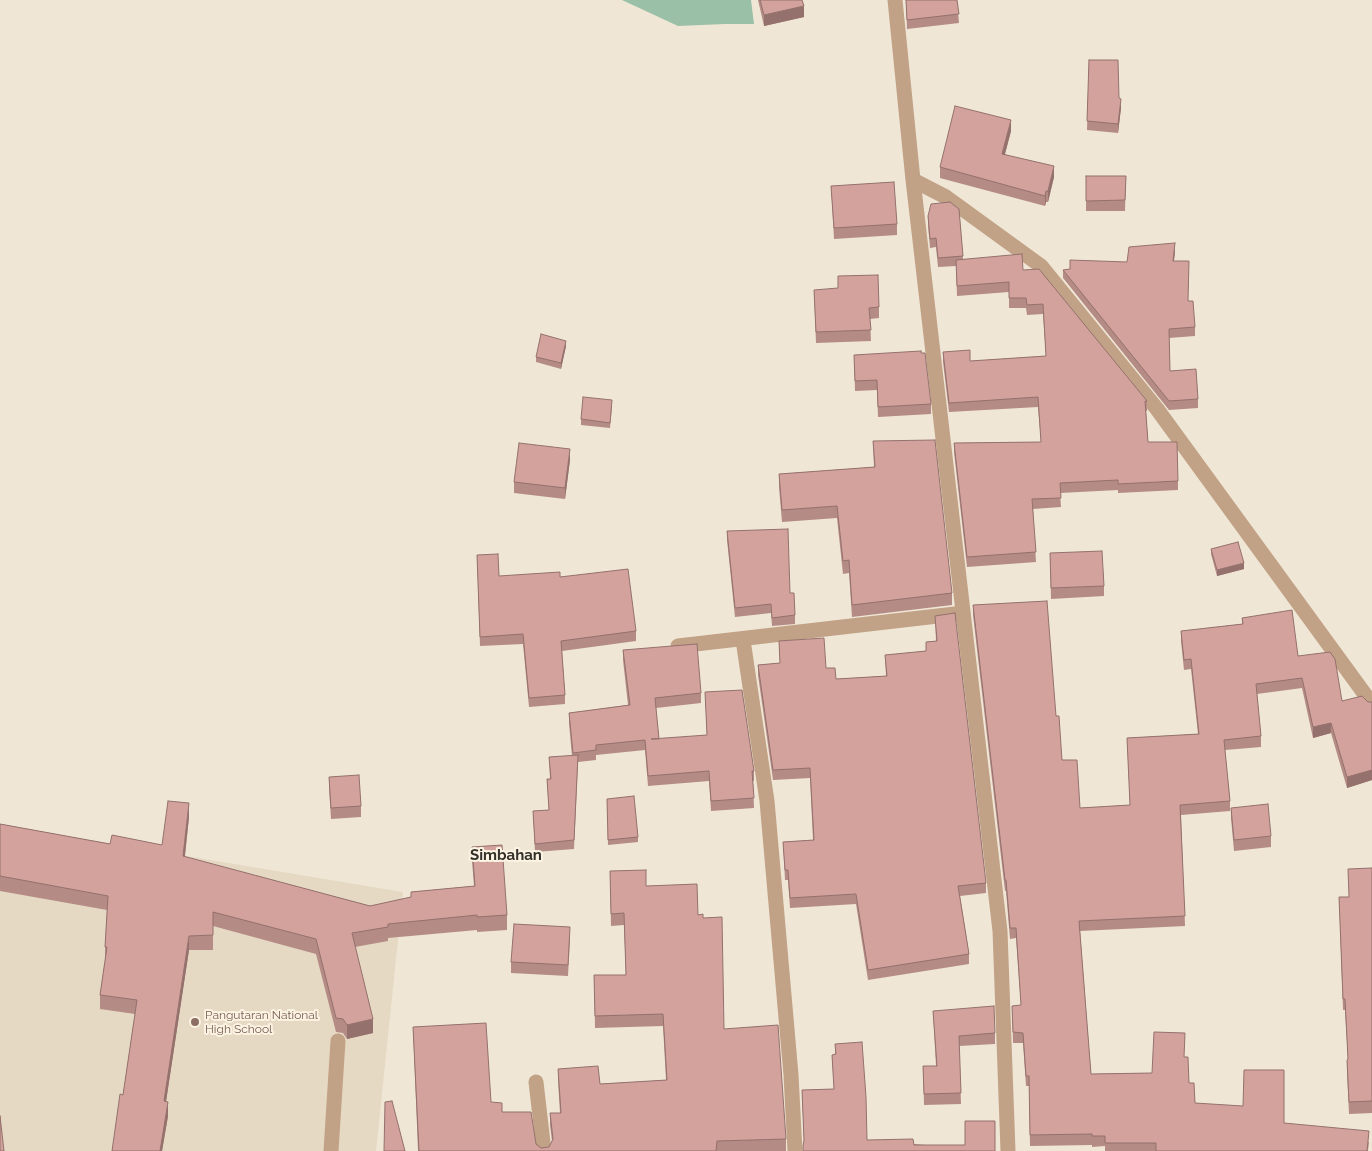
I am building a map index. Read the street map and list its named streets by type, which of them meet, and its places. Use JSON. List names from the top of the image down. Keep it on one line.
{"districts":["Simbahan"],"places":["Pangutaran National High School"]}
